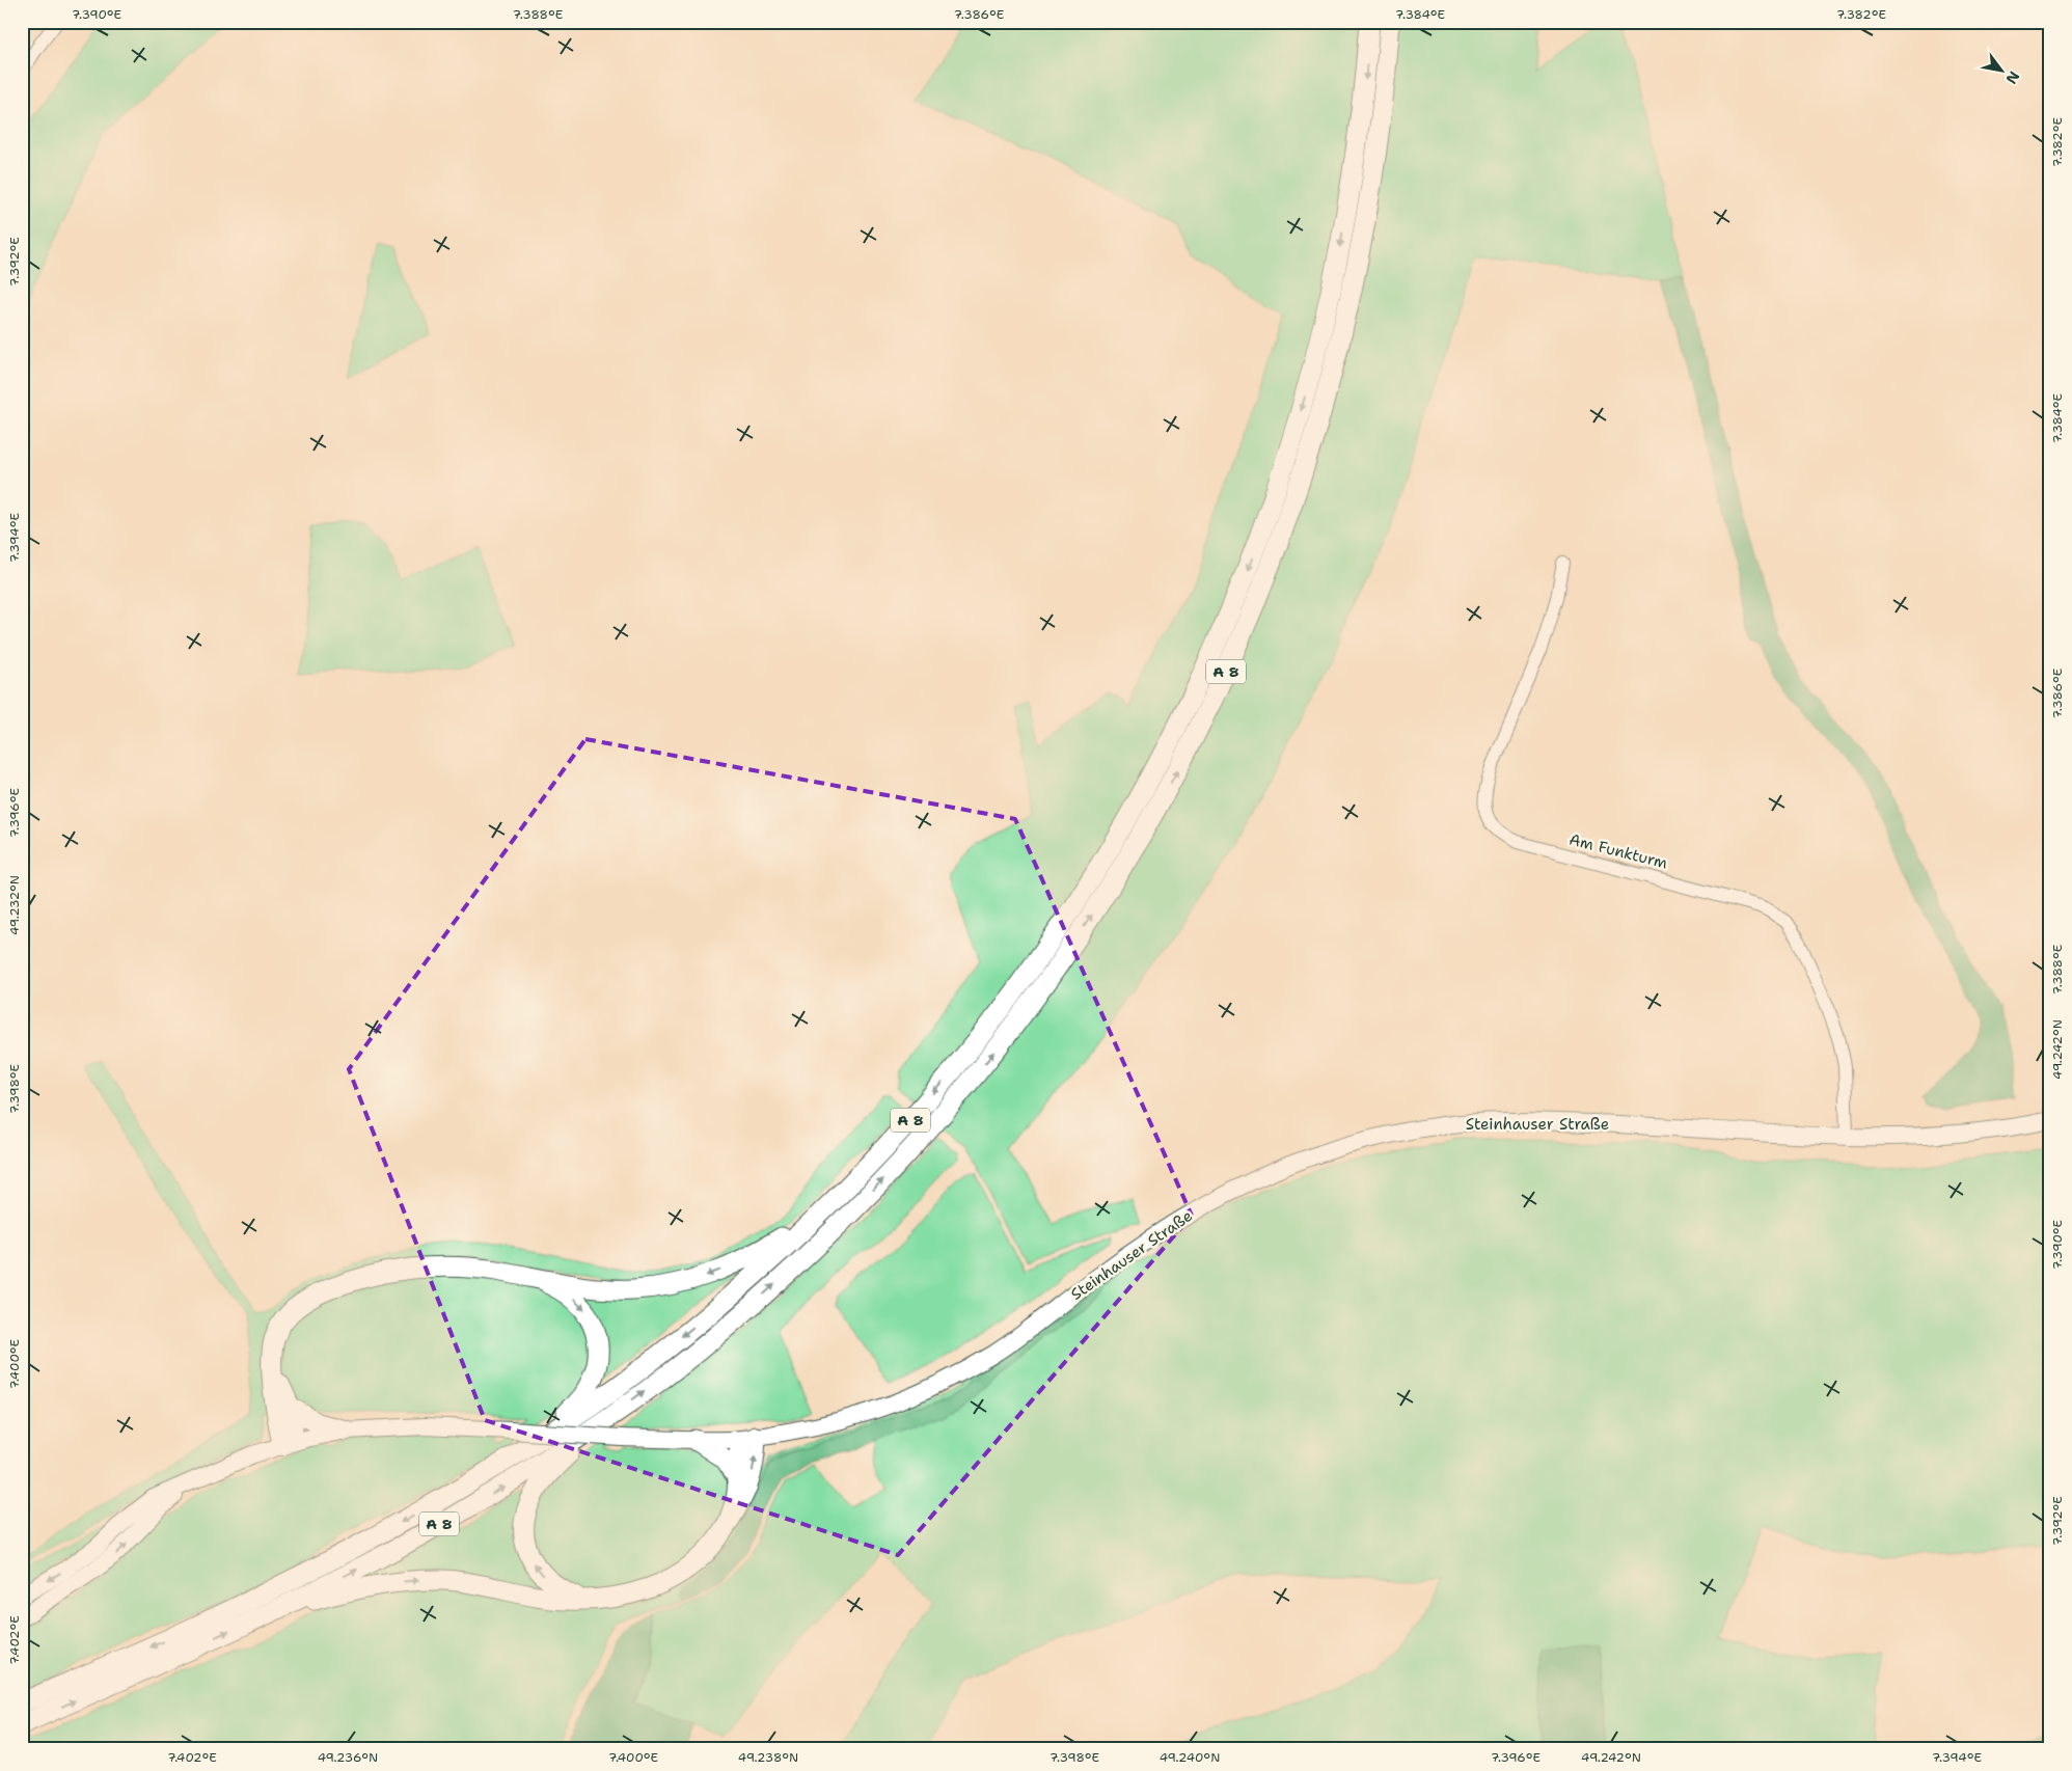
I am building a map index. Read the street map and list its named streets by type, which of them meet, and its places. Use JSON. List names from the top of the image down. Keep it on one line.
{"streets":{"highway":["A 8"],"main road":["Steinhauser Straße"],"street":["Am Funkturm"]},"crossings":[["Am Funkturm","Steinhauser Straße"]],"north":"bottom right","coordinates":["7.390°E","7.388°E","7.386°E","7.384°E","7.382°E","7.392°E","7.394°E","7.396°E","49.232°N","49.242°N","7.398°E","7.400°E","7.402°E","49.236°N","49.238°N","49.240°N"]}
